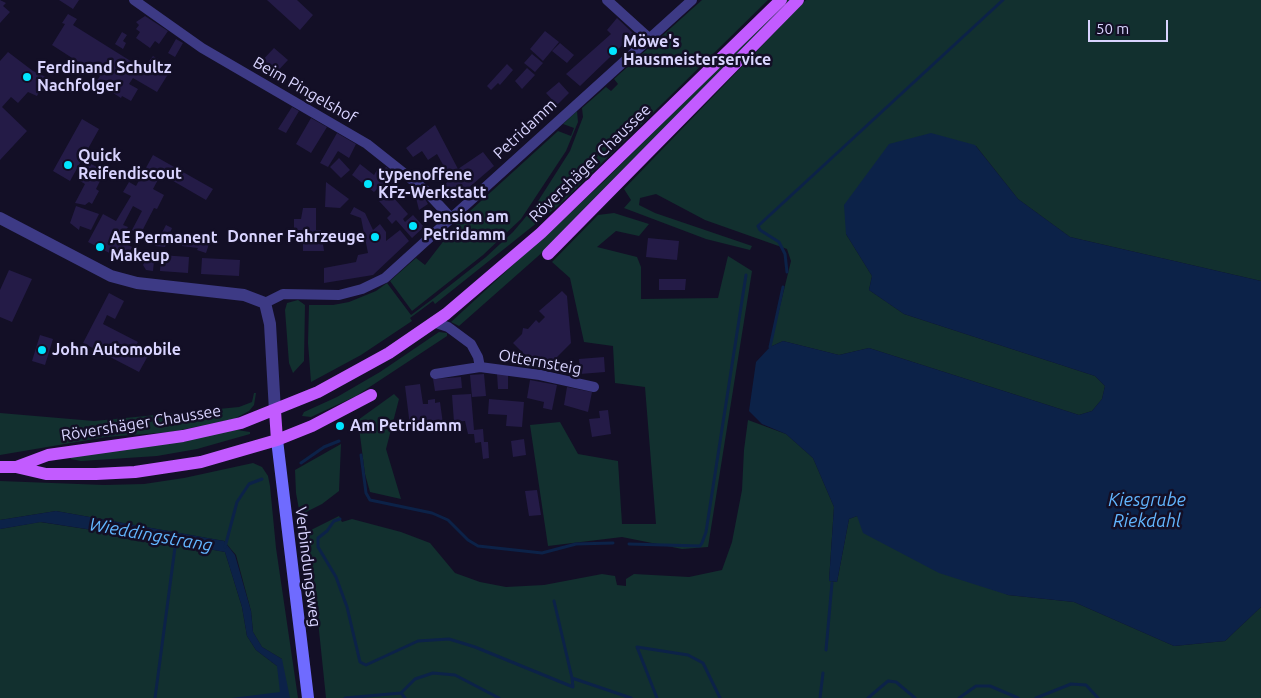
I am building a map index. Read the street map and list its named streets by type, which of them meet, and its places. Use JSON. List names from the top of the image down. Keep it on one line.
{"streets":{"main road":["Rövershäger Chaussee","Verbindungsweg"],"street":["Beim Pingelshof","Petridamm","Otternsteig"]},"crossings":[["Beim Pingelshof","Petridamm"],["Rövershäger Chaussee","Otternsteig"],["Rövershäger Chaussee","Verbindungsweg"]],"water":["Kiesgrube Riekdahl","Wieddingstrang"],"places":["Möwe's Hausmeisterservice","Ferdinand Schultz Nachfolger","Quick Reifendiscout","typenoffene KFz-Werkstatt","Pension am Petridamm","Donner Fahrzeuge","AE Permanent Makeup","John Automobile","Am Petridamm"],"scale_bar":"50 m"}
